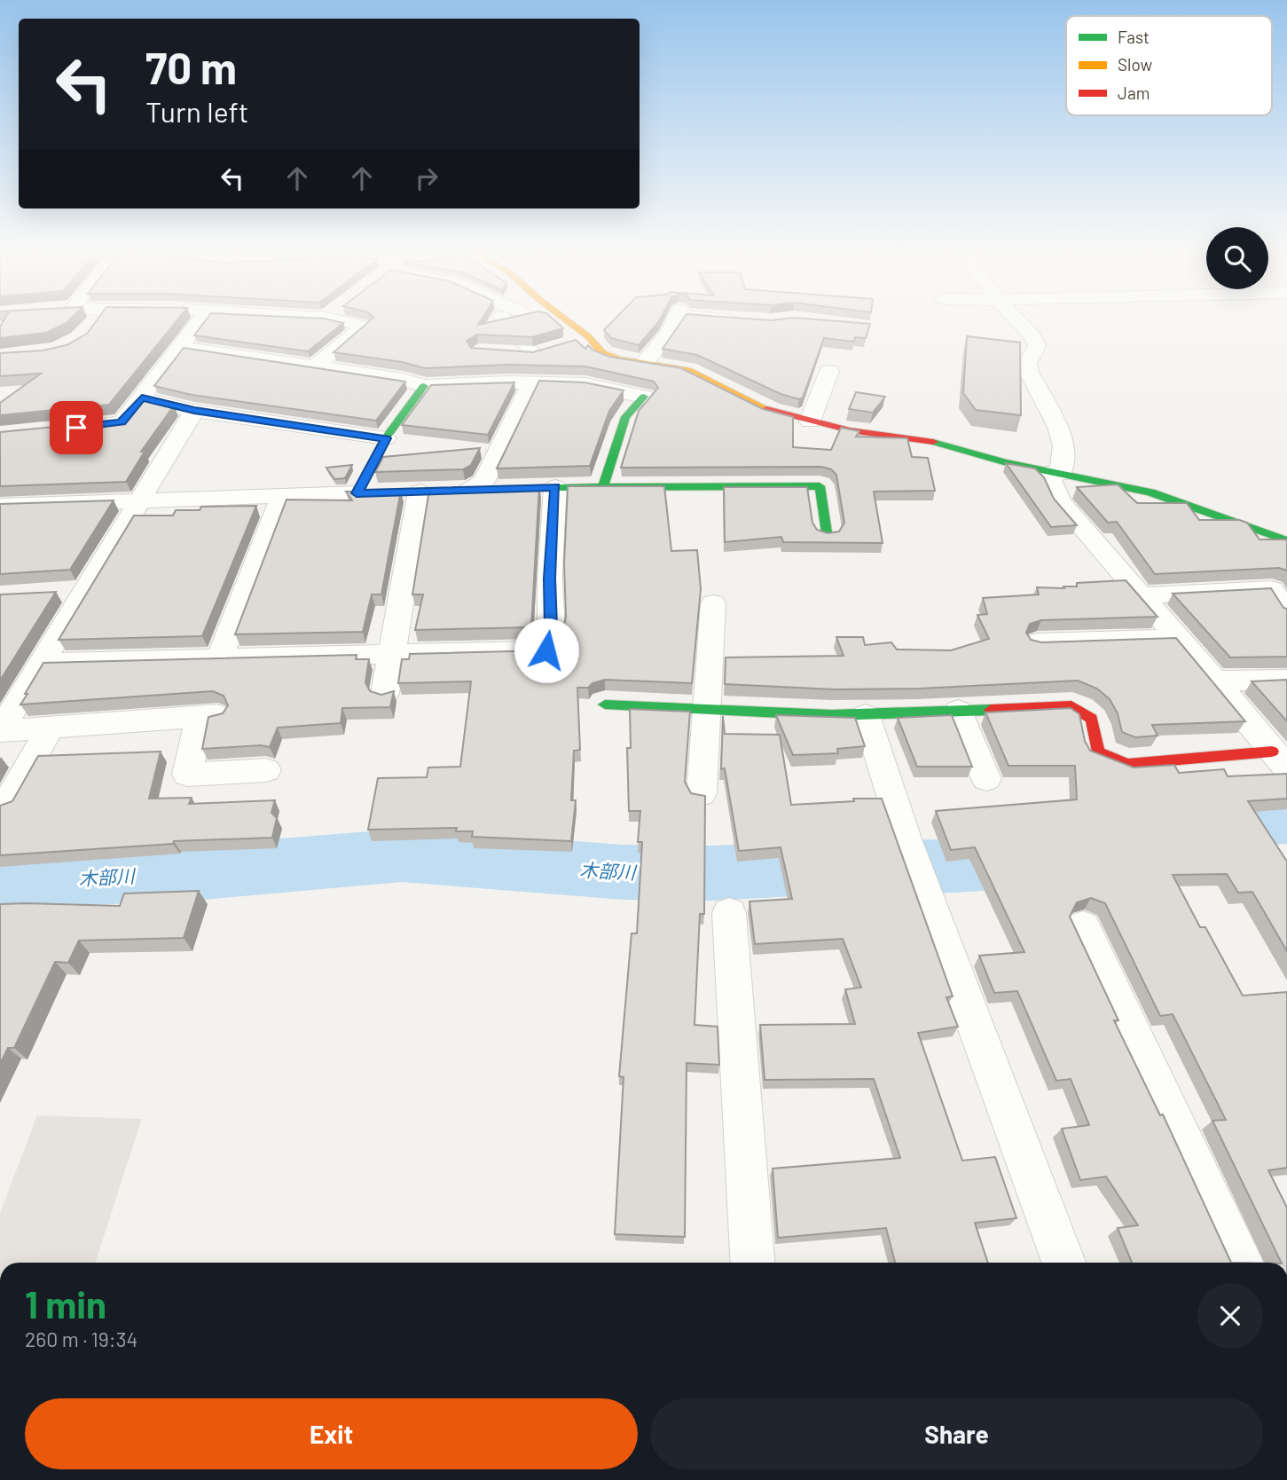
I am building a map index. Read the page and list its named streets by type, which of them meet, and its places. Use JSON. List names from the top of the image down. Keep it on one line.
{"water":["木部川"],"legend":["Fast","Slow","Jam"],"page":{"turn":["70 m","Turn left"],"heading":["1 min","260 m · 19:34"],"buttons":["Exit","Share"]}}
